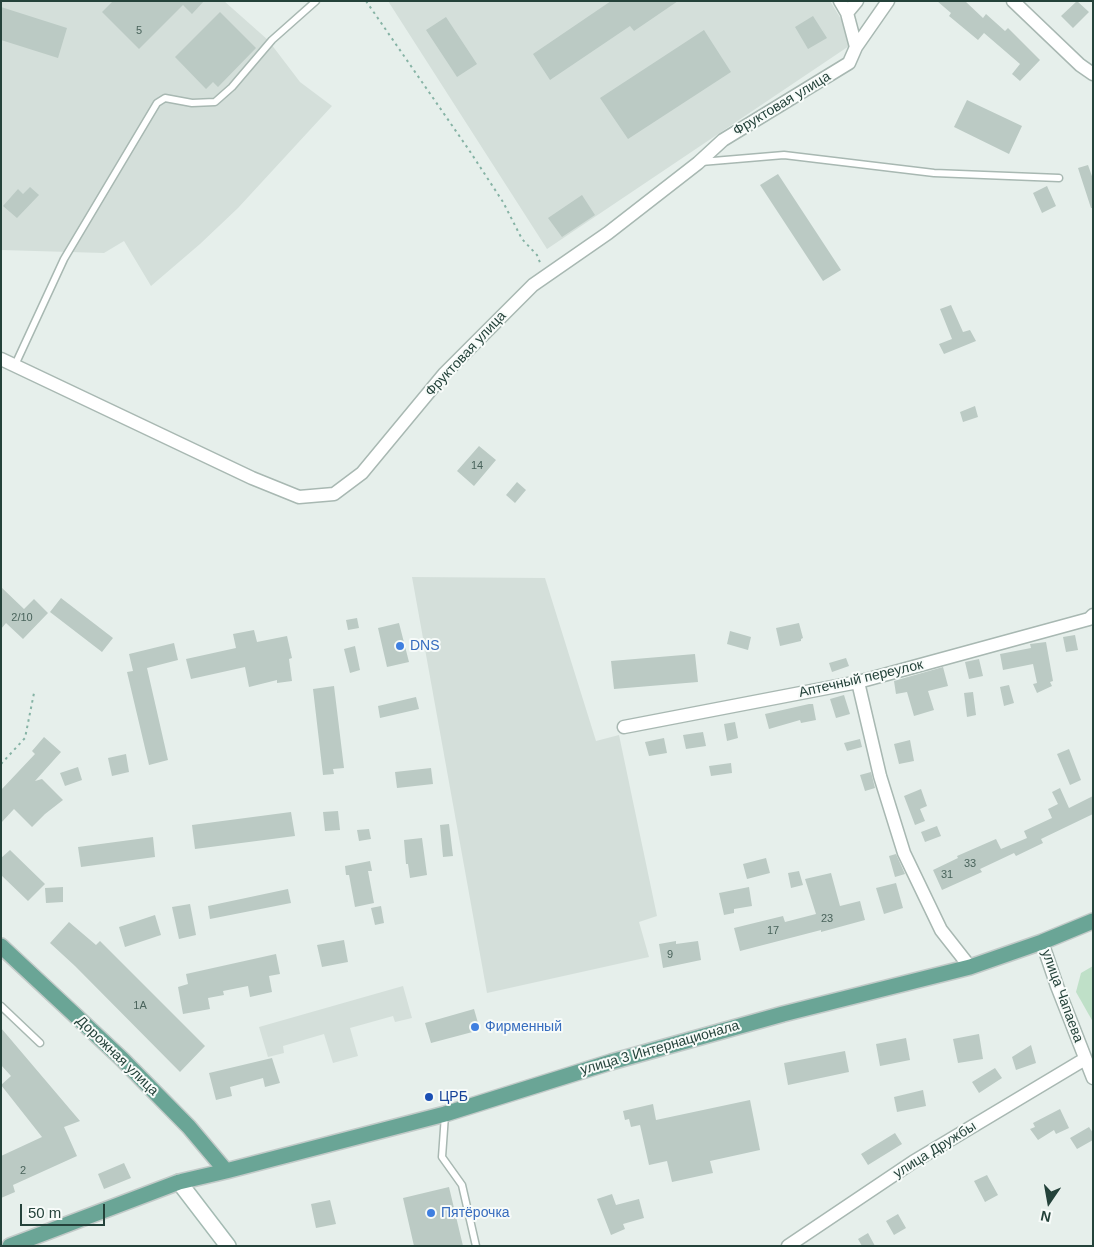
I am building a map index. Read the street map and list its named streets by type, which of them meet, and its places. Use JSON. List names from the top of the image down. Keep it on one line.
{"streets":{"main road":["улица 3 Интернационала","Дорожная улица"],"street":["Фруктовая улица","Аптечный переулок","улица Чапаева","улица Дружбы"]},"crossings":[["улица Чапаева","улица 3 Интернационала"],["улица Чапаева","улица Дружбы"],["улица 3 Интернационала","Дорожная улица"]],"places":["DNS","Фирменный","ЦРБ","Пятёрочка"],"house_numbers":["5","14","2/10","33","31","23","17","9","1А","2"],"scale_bar":"50 m","north":"bottom"}
